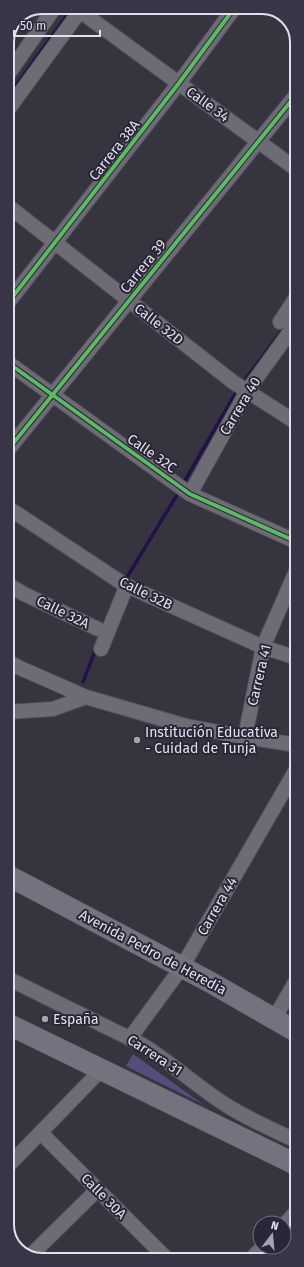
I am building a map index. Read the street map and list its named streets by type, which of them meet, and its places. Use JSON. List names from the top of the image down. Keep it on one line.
{"streets":{"highway":["Avenida Pedro de Heredia"],"street":["Calle 34","Carrera 38A","Carrera 39","Calle 32D","Carrera 40","Calle 32C","Calle 32B","Calle 32A","Carrera 41","Carrera 44","Carrera 31","Calle 30A"]},"crossings":[["Calle 34","Carrera 38A"],["Calle 34","Carrera 39"],["Carrera 38A","Calle 32D"],["Carrera 39","Calle 32D"],["Carrera 39","Calle 32C"],["Calle 32D","Carrera 40"],["Carrera 40","Calle 32C"],["Calle 32B","Carrera 41"],["Carrera 44","Avenida Pedro de Heredia"],["Carrera 44","Carrera 31"]],"places":["Institución Educativa - Cuidad de Tunja","España"],"scale_bar":"50 m","north":"top"}
